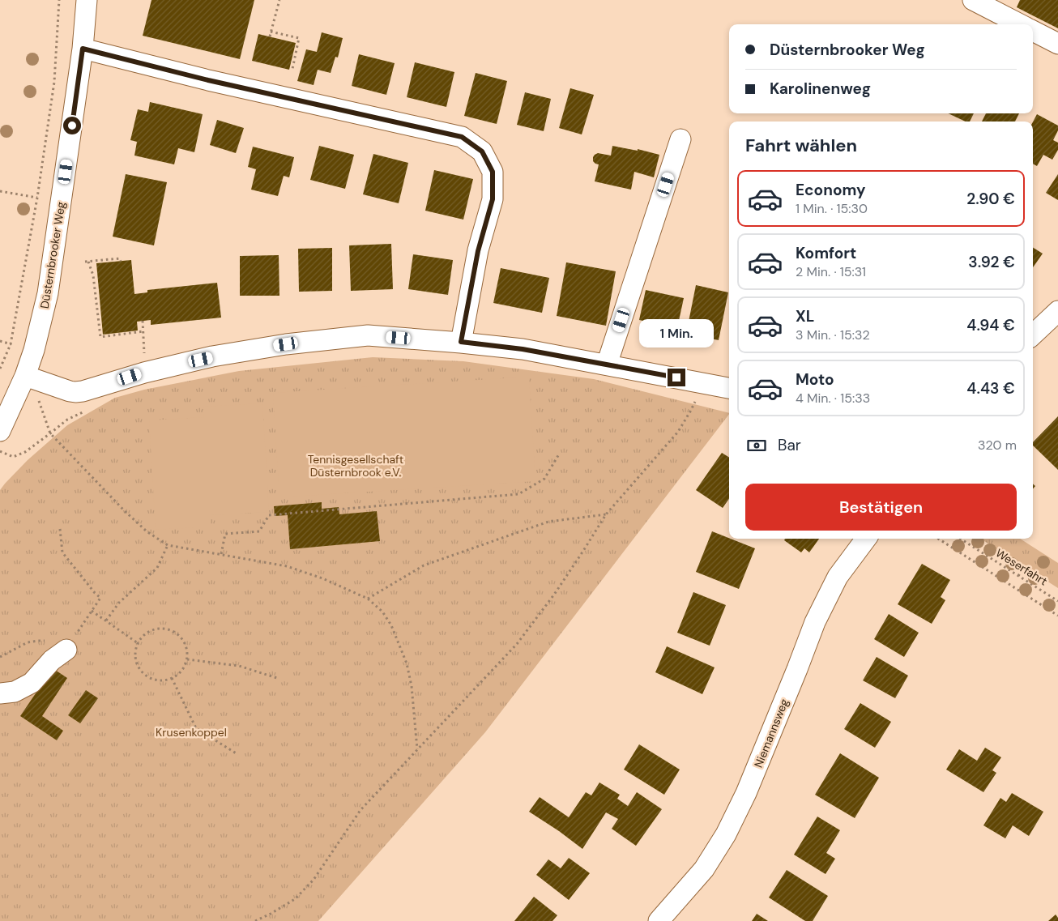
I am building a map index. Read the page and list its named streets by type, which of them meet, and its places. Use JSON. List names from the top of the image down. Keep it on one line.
{"streets":{"street":["Düsternbrooker Weg","Niemannsweg"],"path":["Weserfahrt"]},"parks":["Tennisgesellschaft Düsternbrook e.V.","Krusenkoppel"],"page":{"banner":["Düsternbrooker Weg","Karolinenweg"],"heading":"Fahrt wählen","list":[{"name":"Economy","note":"1 Min. · 15:30","value":"2.90 €"},{"name":"Komfort","note":"2 Min. · 15:31","value":"3.92 €"},{"name":"XL","note":"3 Min. · 15:32","value":"4.94 €"},{"name":"Moto","note":"4 Min. · 15:33","value":"4.43 €"}],"bubble":"1 Min.","pay":["Bar","320 m"],"buttons":"Bestätigen"}}
